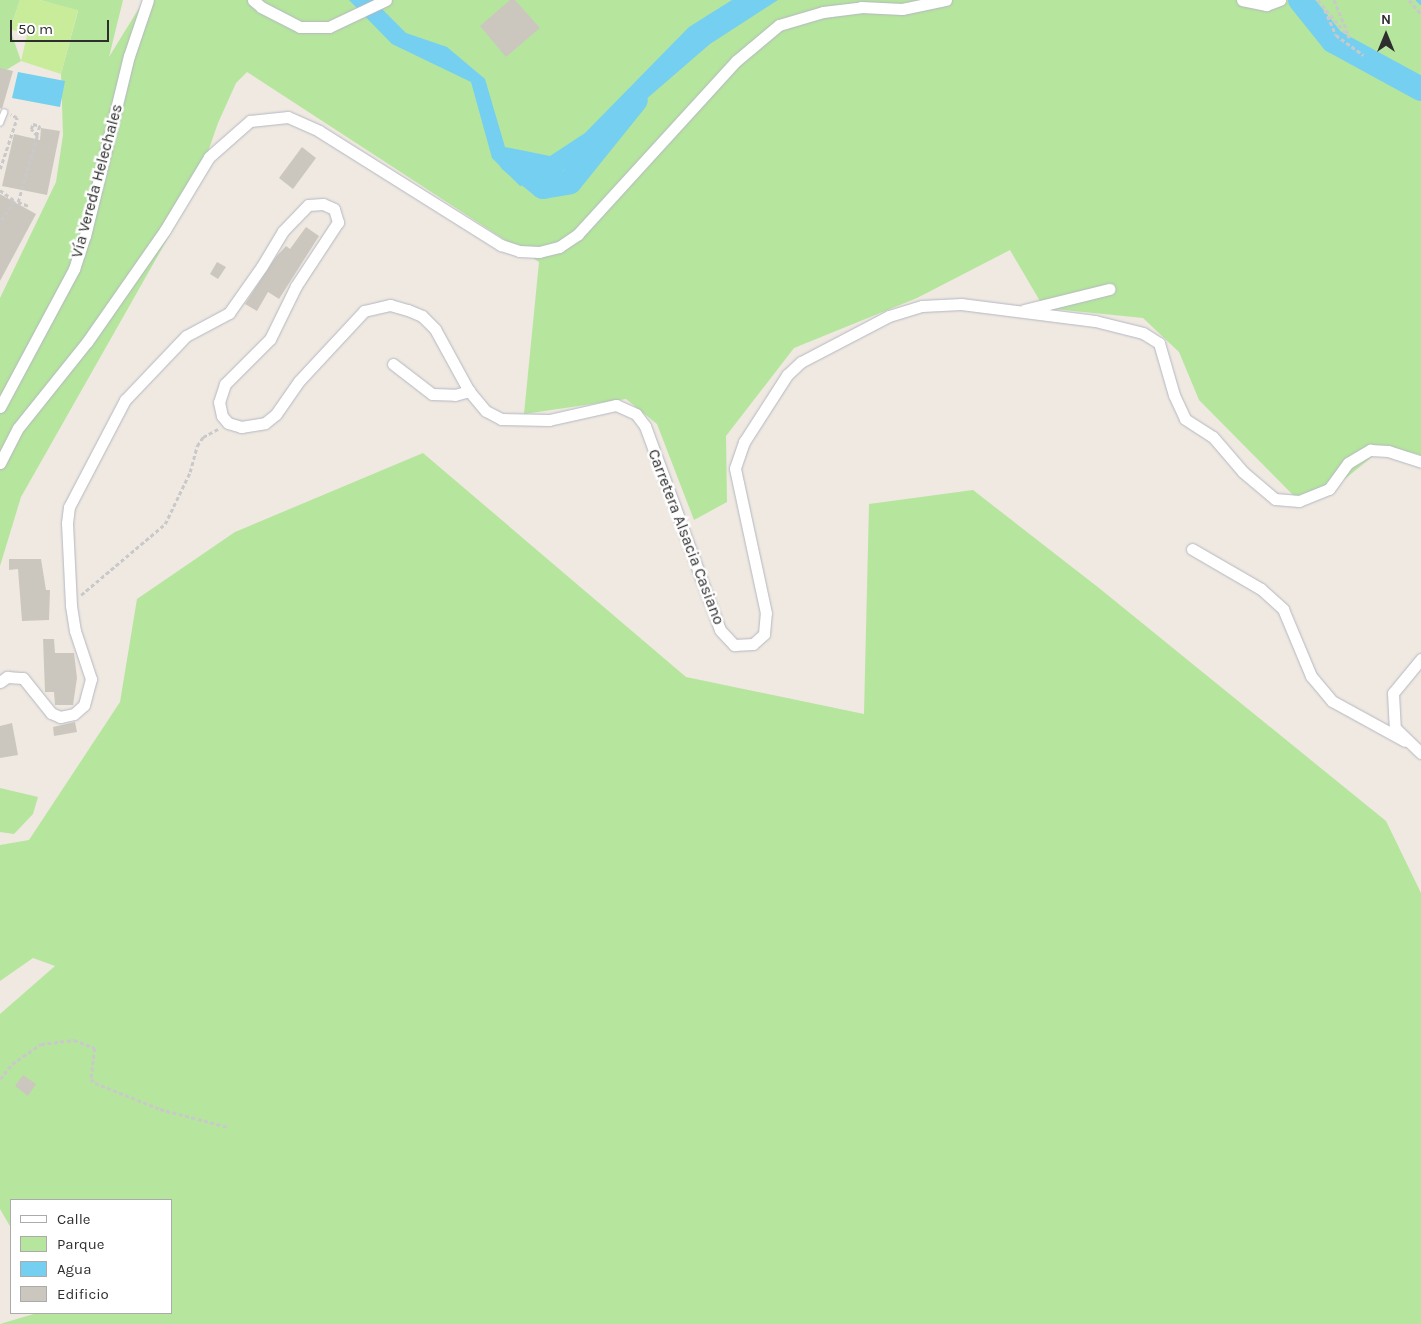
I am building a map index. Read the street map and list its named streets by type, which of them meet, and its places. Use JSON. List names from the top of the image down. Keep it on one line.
{"streets":{"street":["Vía Vereda Helechales","Carretera Alsacia Casiano"]},"legend":["Calle","Parque","Agua","Edificio"],"scale_bar":"50 m","north":"top"}
